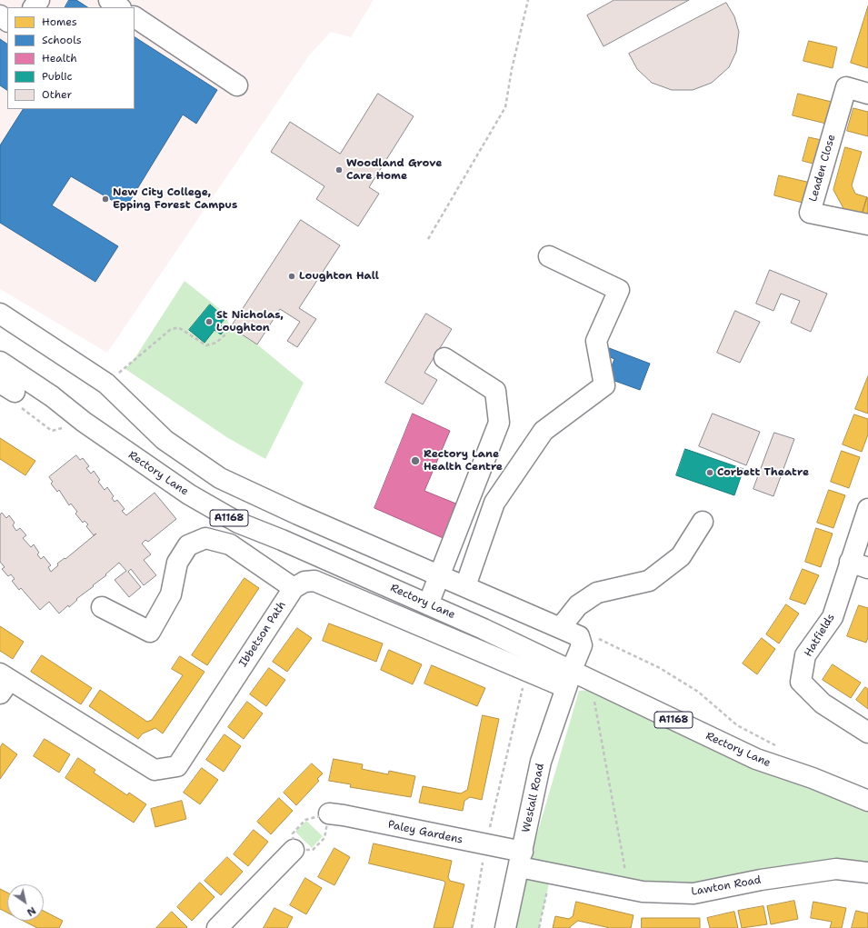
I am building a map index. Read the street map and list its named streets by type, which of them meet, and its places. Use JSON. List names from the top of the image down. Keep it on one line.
{"streets":{"street":["Leaden Close","Rectory Lane","A1168","Ibbetson Path","Hatfields","Westall Road","Paley Gardens","Lawton Road"]},"crossings":[["Rectory Lane","Westall Road"],["Westall Road","Paley Gardens"],["Westall Road","Lawton Road"],["Paley Gardens","Lawton Road"]],"places":["Woodland Grove Care Home","New City College, Epping Forest Campus","Loughton Hall","St Nicholas, Loughton","Rectory Lane Health Centre","Corbett Theatre"],"legend":["Homes","Schools","Health","Public","Other"],"north":"bottom right"}
